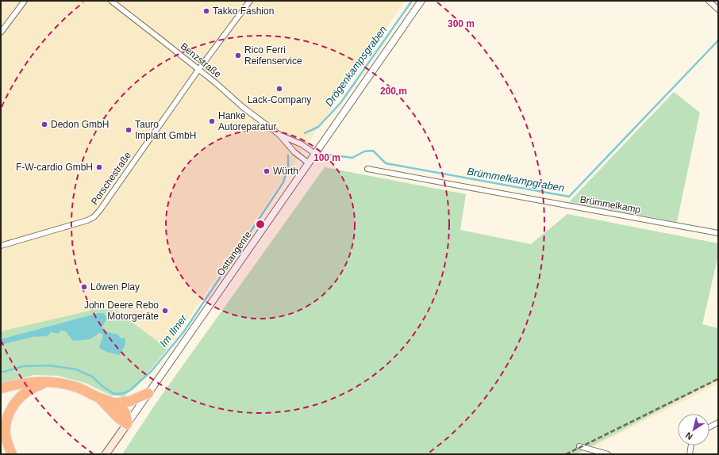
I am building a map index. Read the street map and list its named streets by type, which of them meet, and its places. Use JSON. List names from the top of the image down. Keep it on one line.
{"streets":{"main road":["Osttangente"],"street":["Benzstraße","Porschestraße","Brümmelkamp"]},"crossings":[["Benzstraße","Porschestraße"],["Benzstraße","Osttangente"]],"water":["Drögenkampsgraben","Brümmelkampgraben","Im Ilmer"],"places":["Takko Fashion","Rico Ferri Reifenservice","Lack-Company","Hanke Autoreparatur","Dedon GmbH","Tauro Implant GmbH","F-W-cardio GmbH","Würth","Löwen Play","John Deere Rebo Motorgeräte"],"north":"bottom left","rings":["300 m","200 m","100 m"]}
